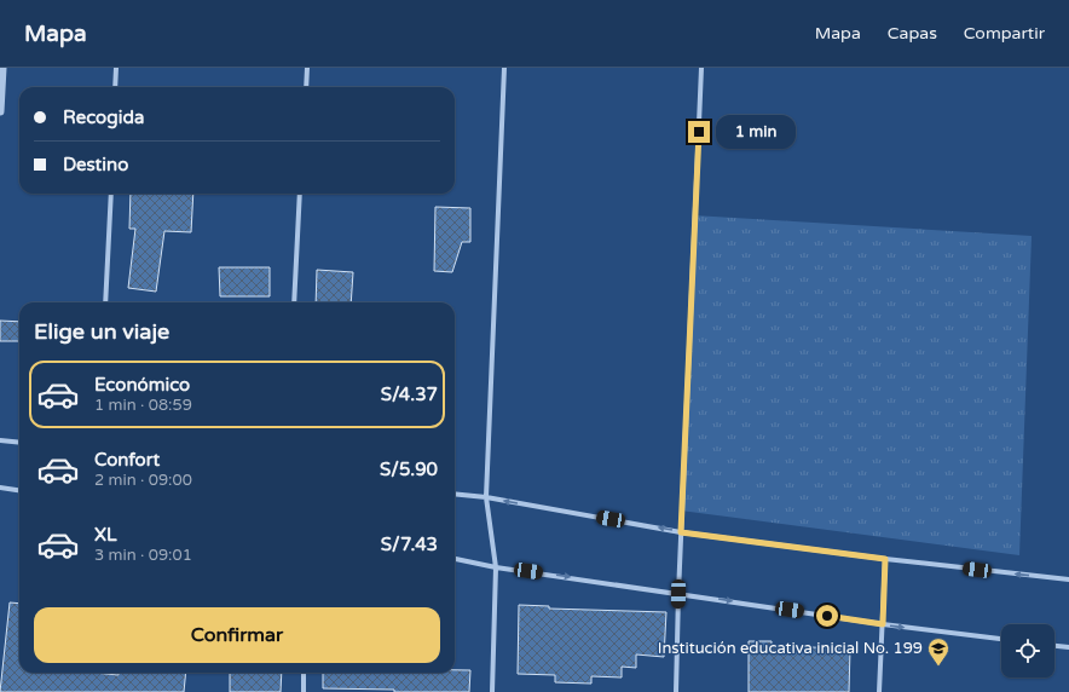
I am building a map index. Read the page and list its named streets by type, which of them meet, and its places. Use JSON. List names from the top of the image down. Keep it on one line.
{"places":{"school or university":["Institución educativa inicial No. 199"]},"page":{"header":"Mapa","nav":["Mapa","Capas","Compartir"],"banner":["Recogida","Destino"],"bubble":"1 min","heading":"Elige un viaje","list":[{"name":"Económico","note":"1 min · 08:59","value":"S/4.37"},{"name":"Confort","note":"2 min · 09:00","value":"S/5.90"},{"name":"XL","note":"3 min · 09:01","value":"S/7.43"}],"buttons":"Confirmar"}}
